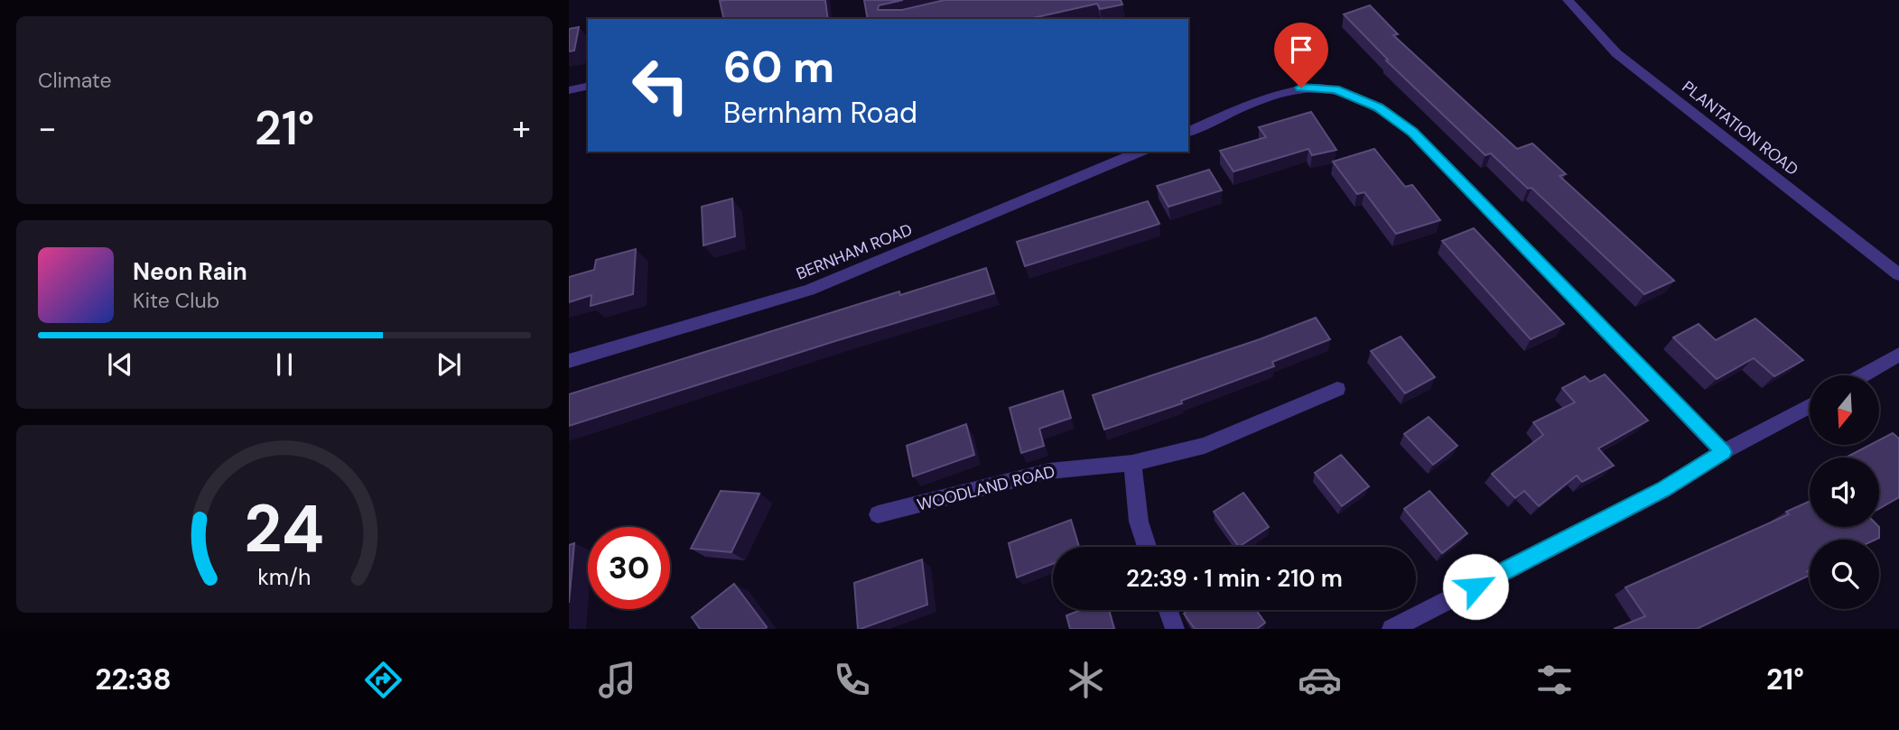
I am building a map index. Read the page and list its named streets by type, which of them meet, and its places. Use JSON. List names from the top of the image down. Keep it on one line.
{"streets":{"street":["PLANTATION ROAD","BERNHAM ROAD","WOODLAND ROAD"]},"north":"bottom","page":{"tile":"Climate","turn":["60 m","Bernham Road"],"heat":["−","21°","+"],"song":["Neon Rain","Kite Club"],"limit":"30","trip":"22:39 · 1 min · 210 m","tabs":["22:38","21°"],"gauge":["24","km/h"]}}
